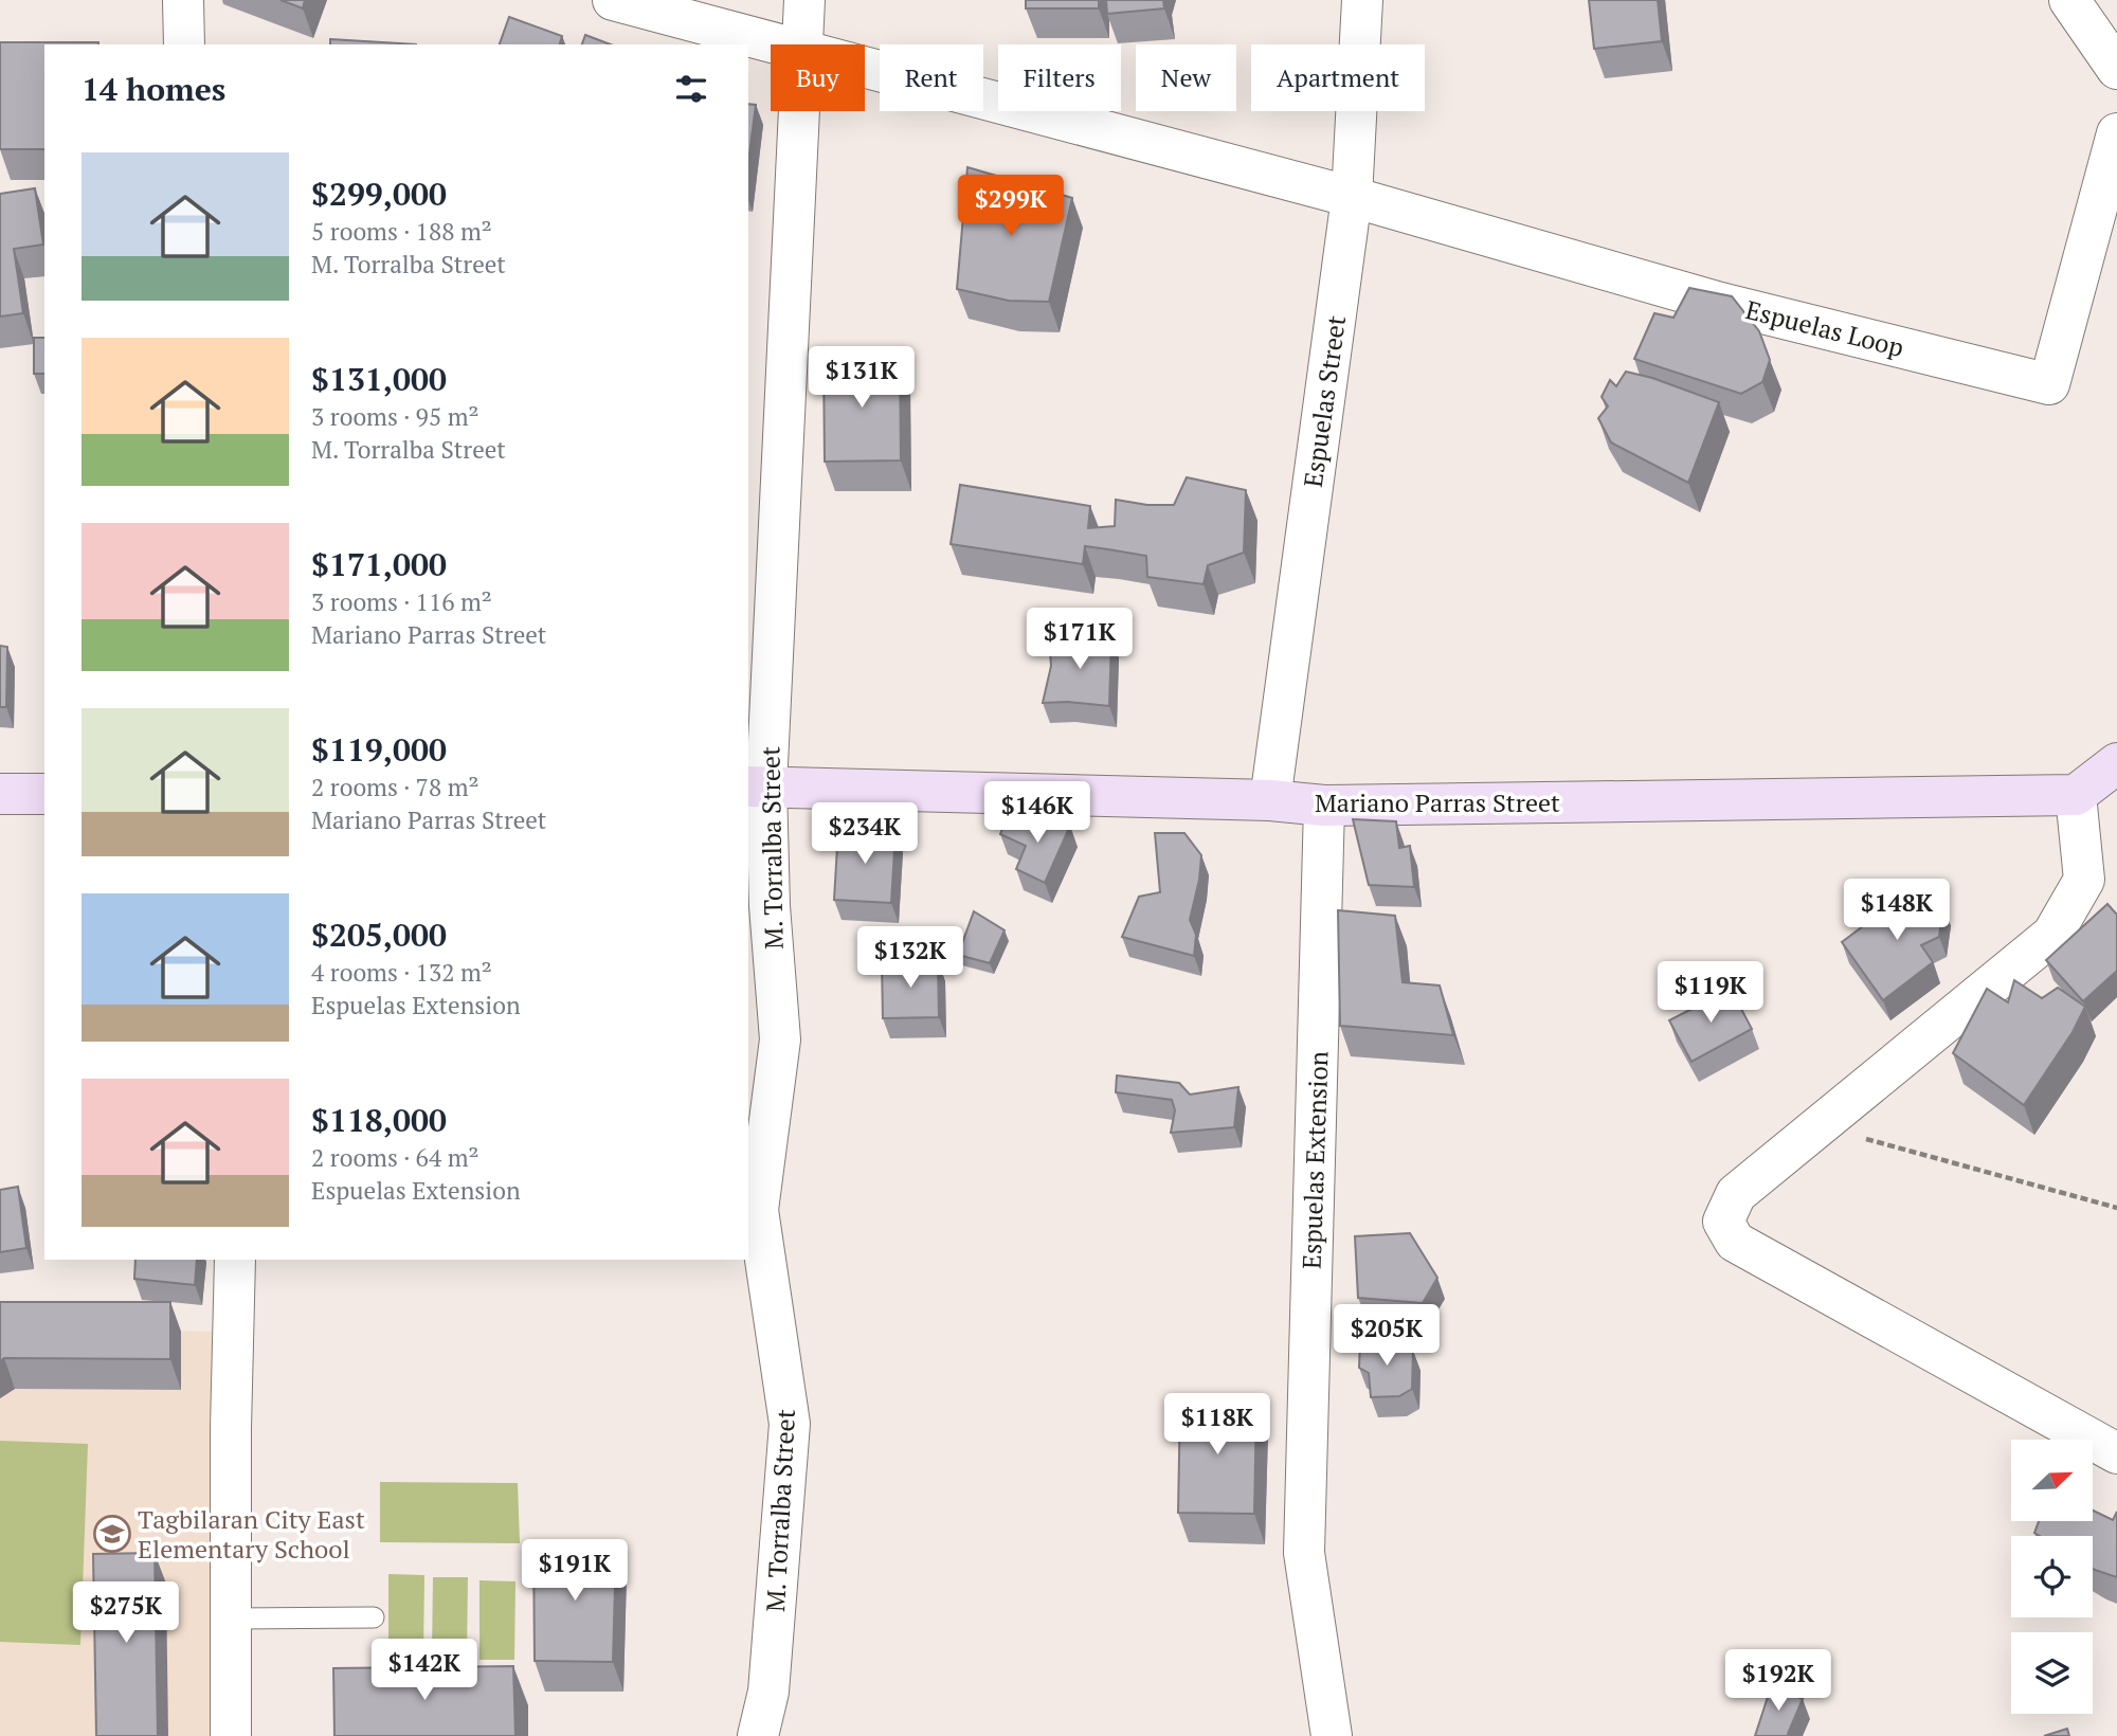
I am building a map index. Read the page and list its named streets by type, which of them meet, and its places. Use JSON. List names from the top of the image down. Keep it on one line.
{"streets":{"main road":["Mariano Parras Street"],"street":["Espuelas Loop","Espuelas Street","M. Torralba Street","Espuelas Extension"]},"crossings":[["Espuelas Loop","Espuelas Street"],["Espuelas Street","Mariano Parras Street"],["Mariano Parras Street","M. Torralba Street"],["Mariano Parras Street","Espuelas Extension"]],"places":{"school or university":["Tagbilaran City East Elementary School"]},"north":"top right","page":{"chip":["Buy","Rent","Filters","New","Apartment"],"heading":"14 homes","list":[{"name":"$299,000","note":"5 rooms · 188 m² · M. Torralba Street"},{"name":"$131,000","note":"3 rooms · 95 m² · M. Torralba Street"},{"name":"$171,000","note":"3 rooms · 116 m² · Mariano Parras Street"},{"name":"$119,000","note":"2 rooms · 78 m² · Mariano Parras Street"},{"name":"$205,000","note":"4 rooms · 132 m² · Espuelas Extension"},{"name":"$118,000","note":"2 rooms · 64 m² · Espuelas Extension"}],"price":["$299K","$131K","$171K","$146K","$234K","$148K","$132K","$119K","$205K","$118K","$191K","$275K","$142K","$192K"]}}
